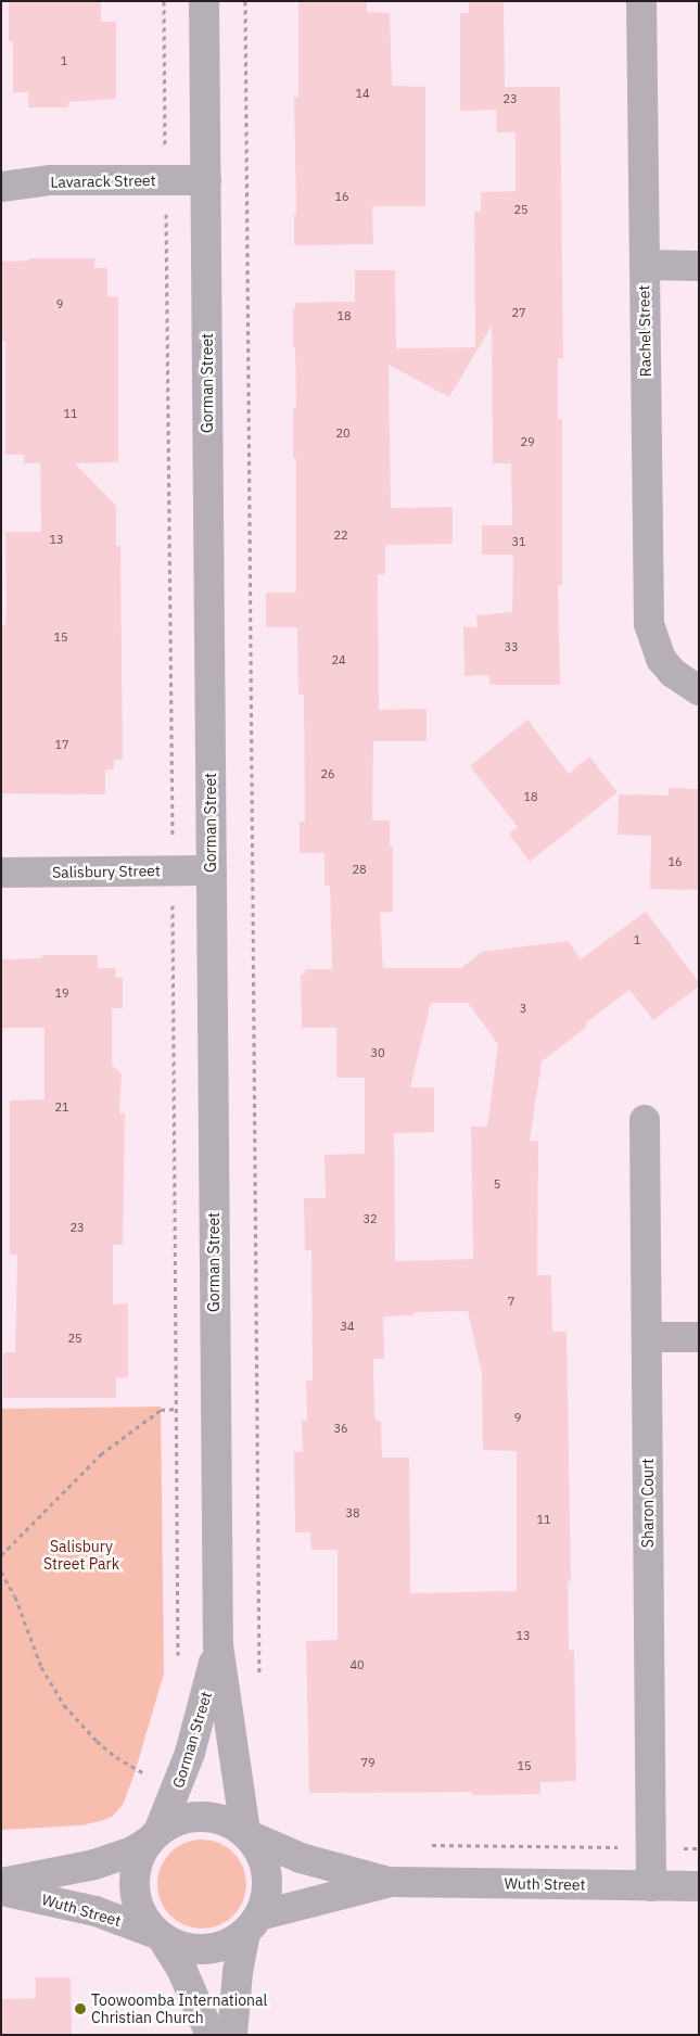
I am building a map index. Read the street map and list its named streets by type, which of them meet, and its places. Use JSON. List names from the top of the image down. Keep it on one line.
{"streets":{"street":["Lavarack Street","Rachel Street","Gorman Street","Salisbury Street","Sharon Court","Wuth Street"]},"crossings":[["Lavarack Street","Gorman Street"],["Gorman Street","Salisbury Street"],["Gorman Street","Wuth Street"],["Sharon Court","Wuth Street"]],"parks":["Salisbury Street Park"],"places":["Toowoomba International Christian Church"],"house_numbers":["1","14","23","16","25","9","27","18","11","20","29","22","13","31","15","33","24","17","26","18","16","28","1","19","3","30","21","5","32","23","7","34","25","9","36","38","11","13","40","79","15"]}
